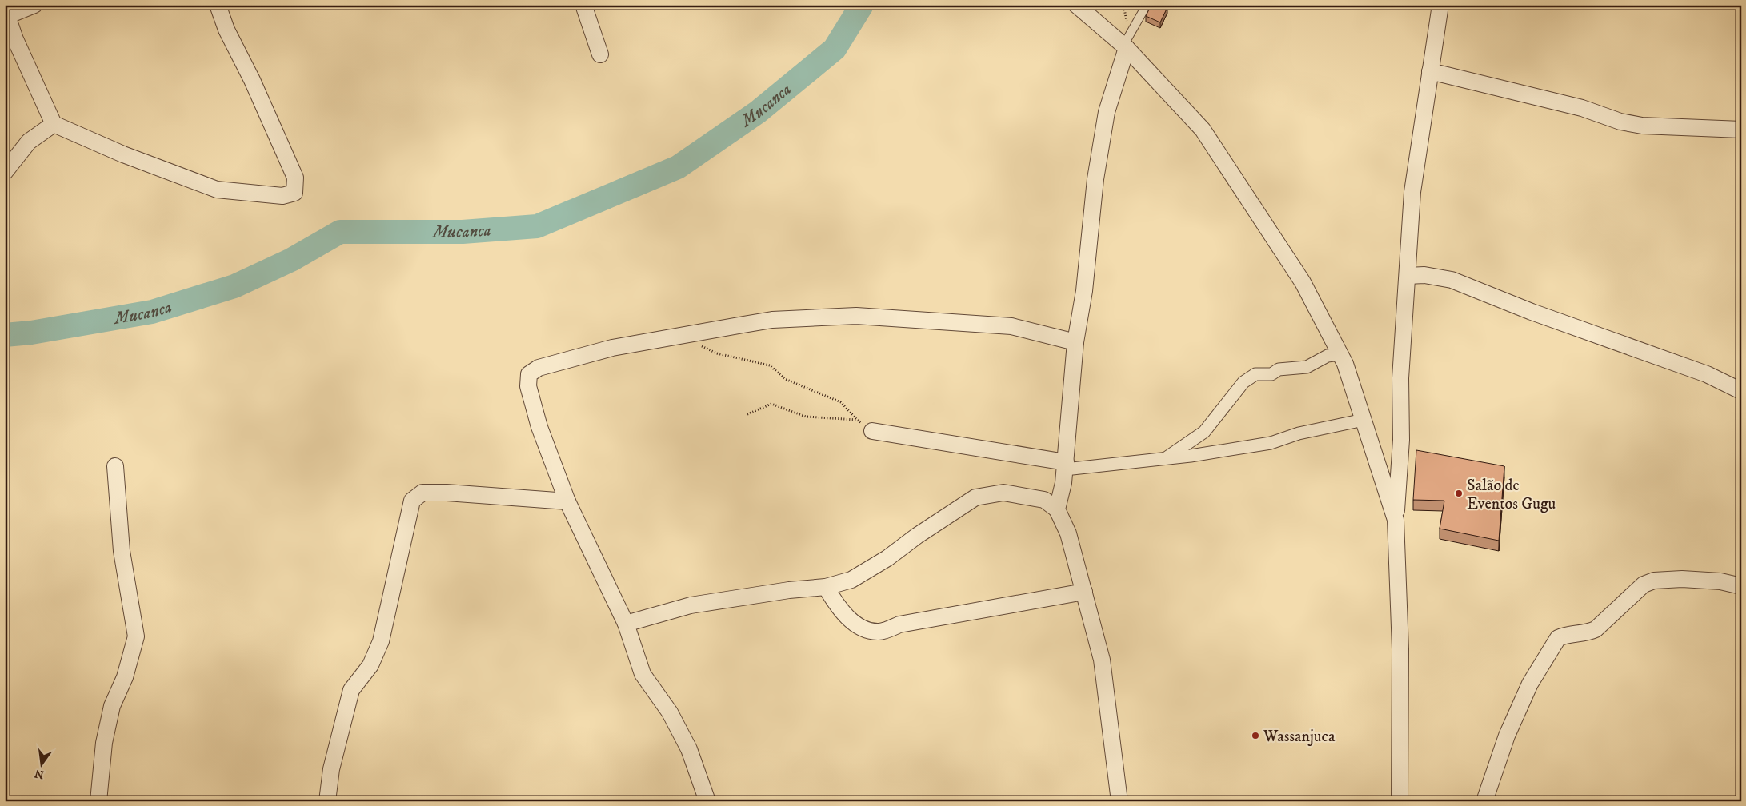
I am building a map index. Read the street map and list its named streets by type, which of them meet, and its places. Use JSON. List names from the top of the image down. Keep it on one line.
{"water":["Mucanca"],"places":["Salão de Eventos Gugu","Wassanjuca"],"north":"bottom"}
